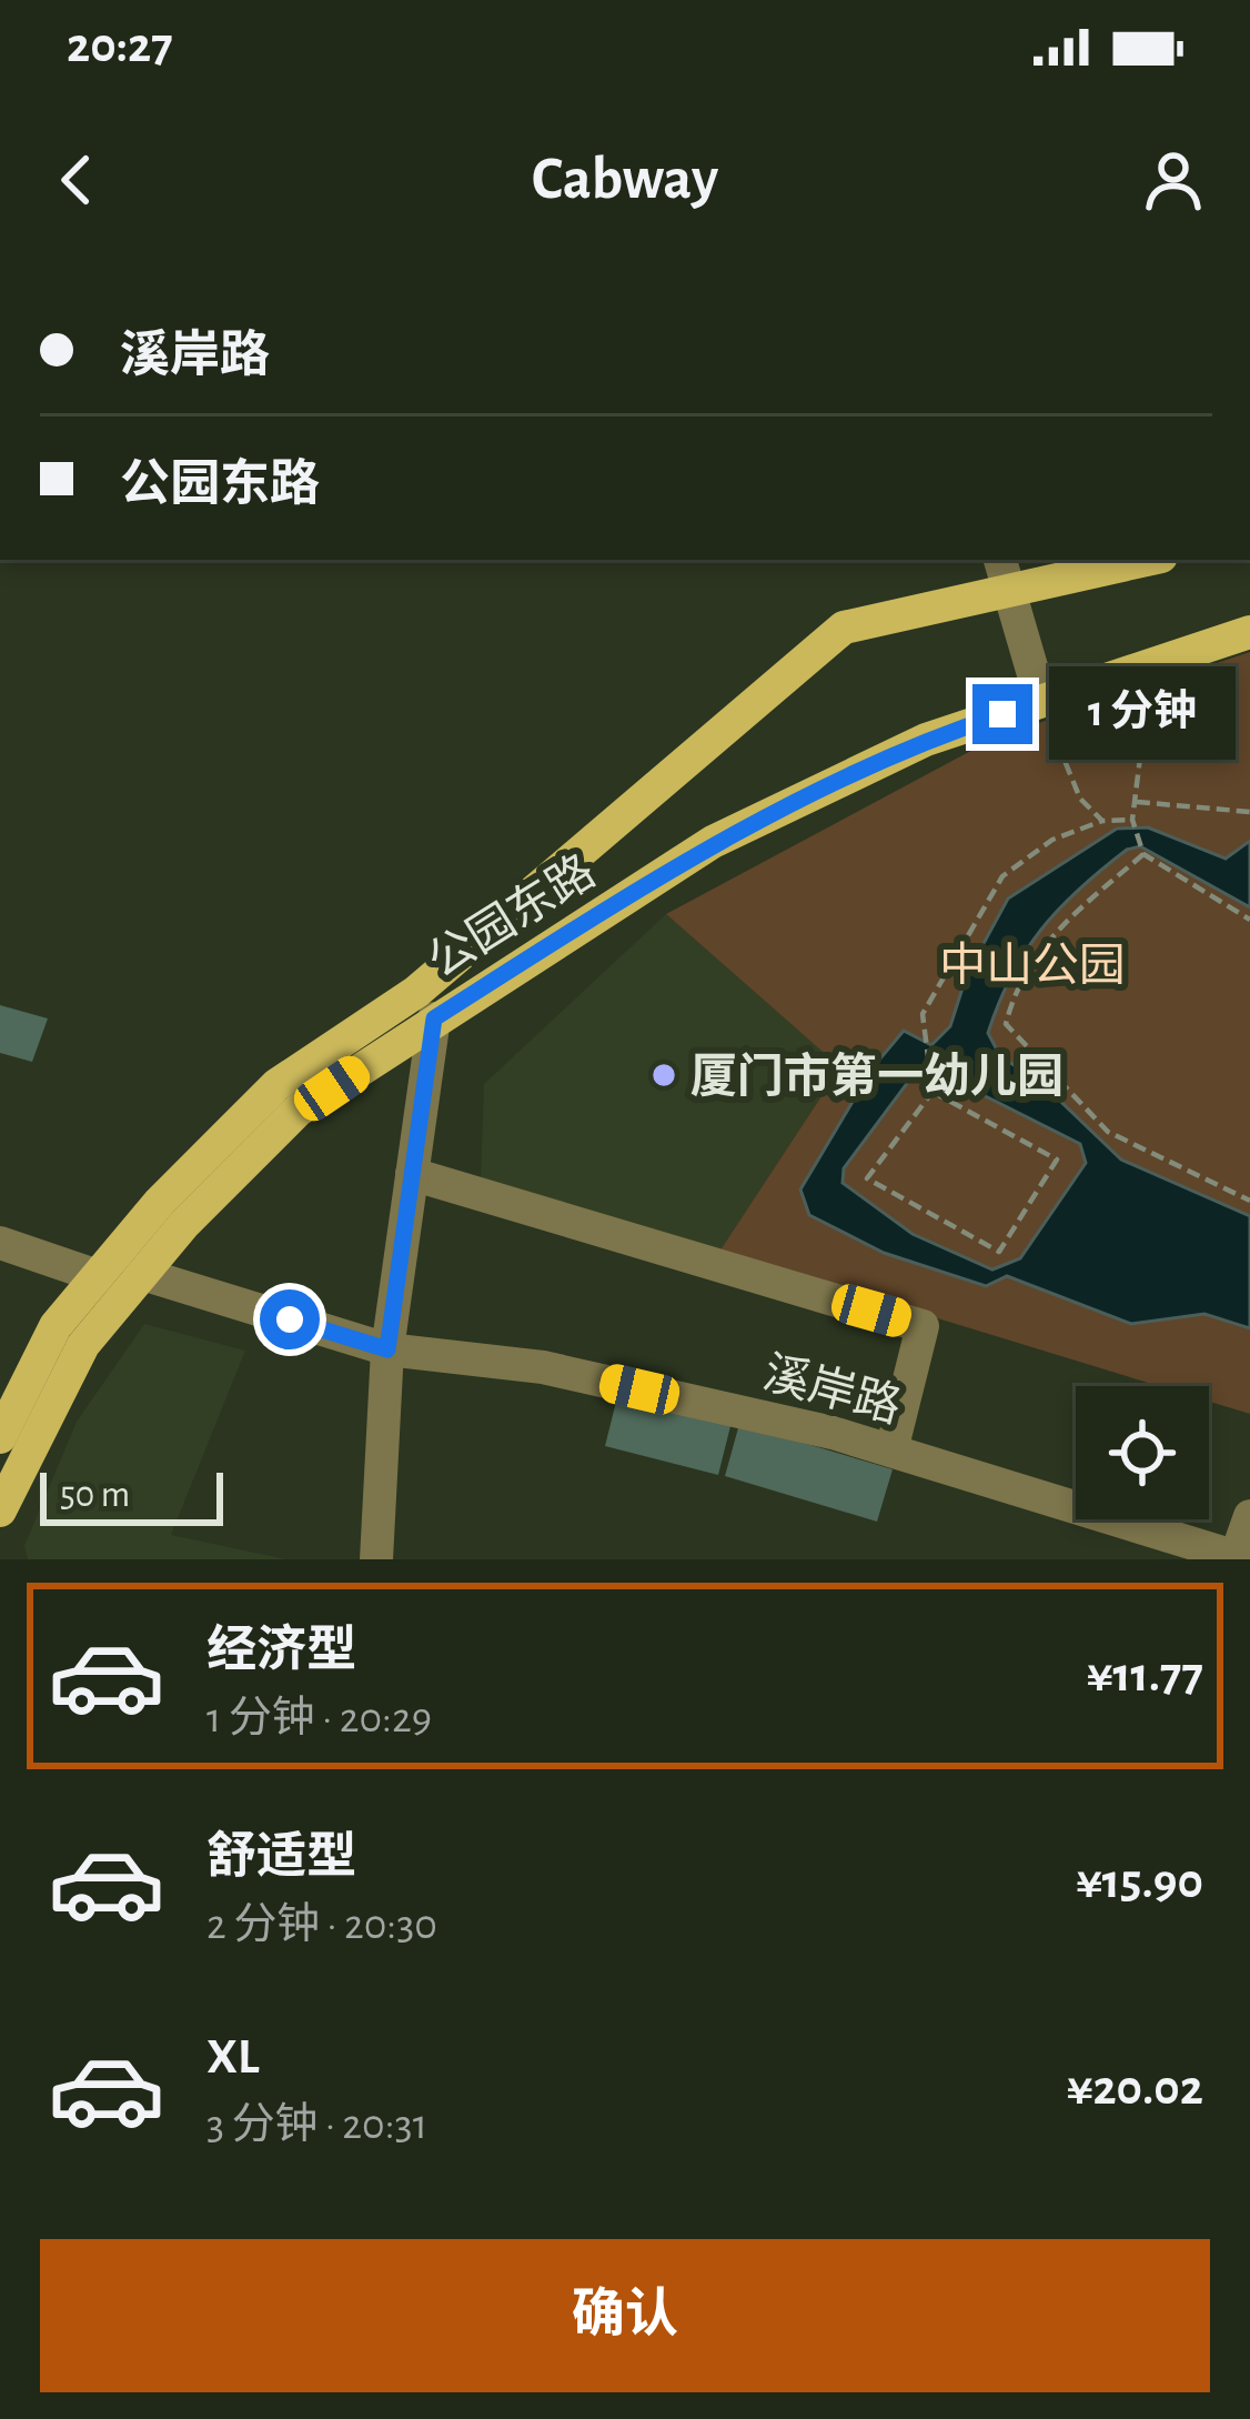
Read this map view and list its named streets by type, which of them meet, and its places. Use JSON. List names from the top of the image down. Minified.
{"streets":{"main road":["公园东路"],"street":["溪岸路"]},"crossings":[["公园东路","溪岸路"]],"parks":["中山公园"],"places":["厦门市第一幼儿园"],"scale_bar":"50 m","page":{"status":"20:27","header":"Cabway","banner":["溪岸路","公园东路"],"bubble":"1 分钟","scale":"50 m","list":[{"name":"经济型","note":"1 分钟 · 20:29","value":"¥11.77"},{"name":"舒适型","note":"2 分钟 · 20:30","value":"¥15.90"},{"name":"XL","note":"3 分钟 · 20:31","value":"¥20.02"}],"buttons":"确认"}}
